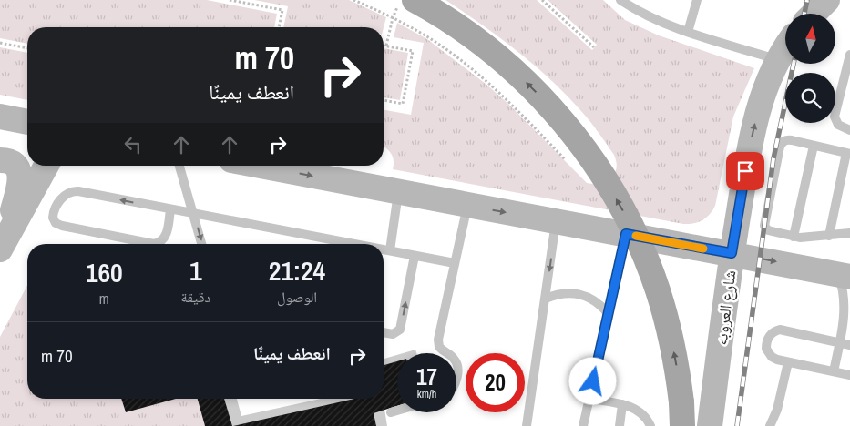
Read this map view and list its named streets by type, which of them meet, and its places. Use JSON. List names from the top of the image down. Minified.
{"streets":{"main road":["شارع العروبه"]},"one_way":["شارع العروبه"],"north":"top","page":{"turn":["70 m","انعطف يمينًا"],"eta":["21:24","الوصول","1","دقيقة","160","m"],"list":[{"name":"انعطف يمينًا","value":"70 m"}],"speed":"17 km/h","limit":"20"}}
